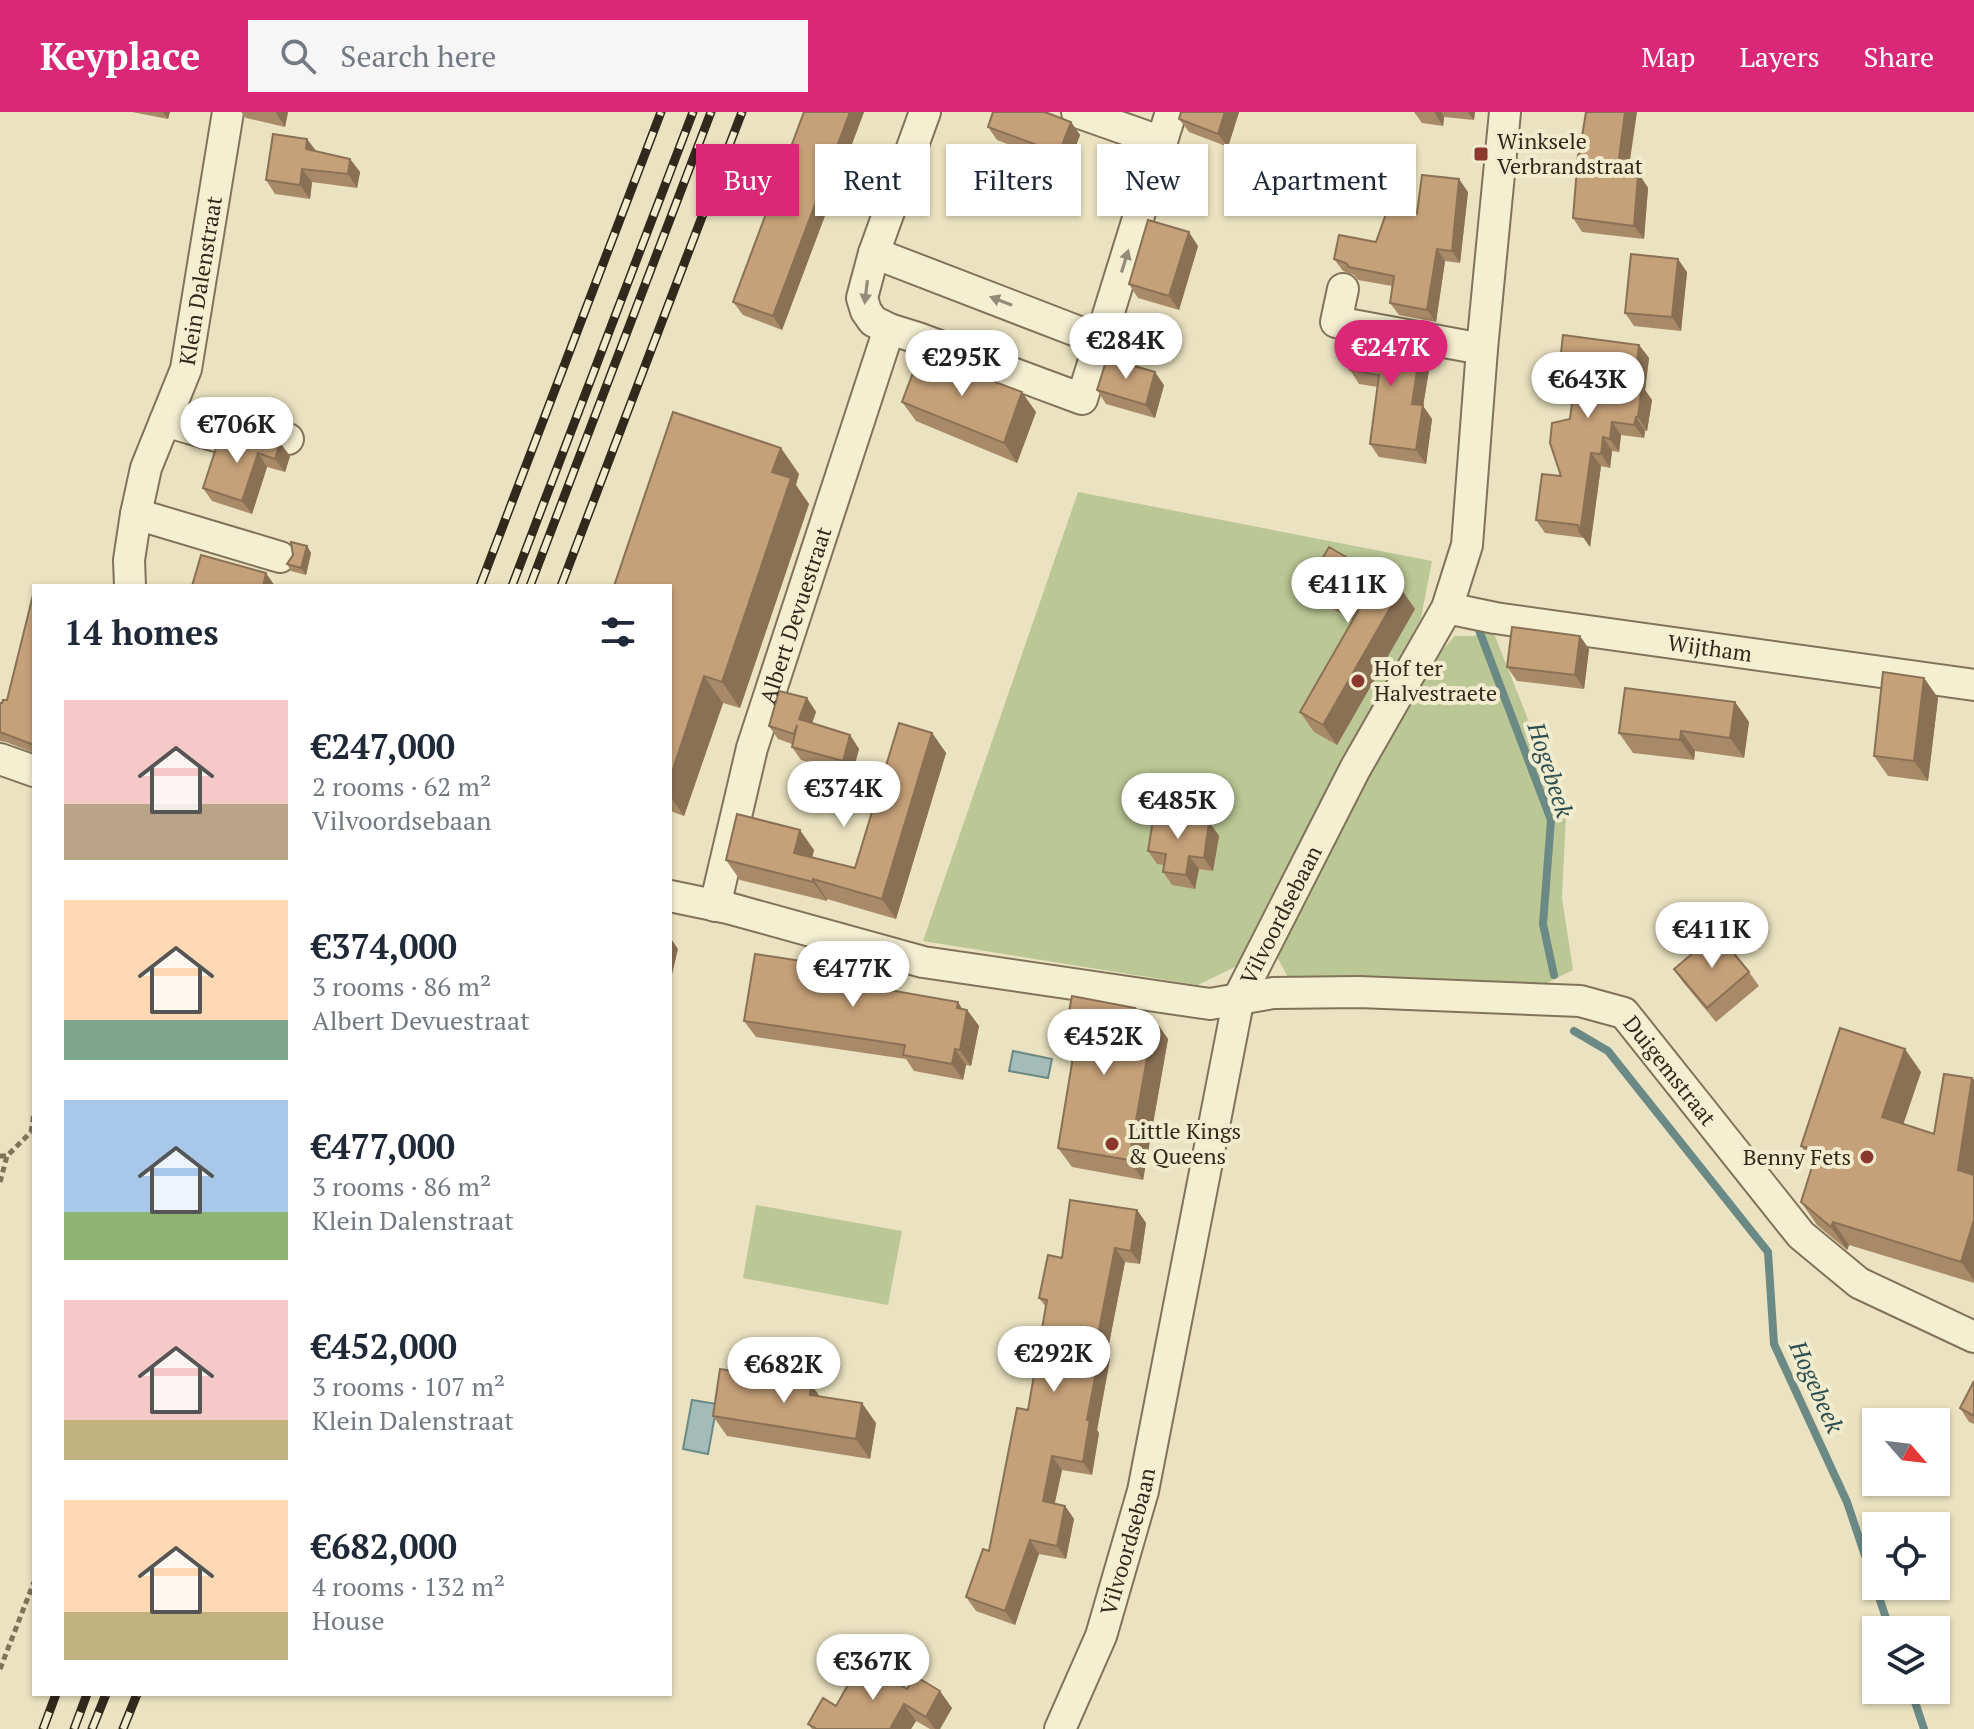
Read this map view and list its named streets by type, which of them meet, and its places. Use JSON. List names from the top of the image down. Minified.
{"streets":{"street":["Klein Dalenstraat","Albert Devuestraat","Wijtham","Vilvoordsebaan","Duigemstraat"]},"crossings":[["Wijtham","Vilvoordsebaan"],["Vilvoordsebaan","Duigemstraat"]],"water":["Hogebeek"],"places":{"transit":["Winksele Verbrandstraat"],"other":["Hof ter Halvestraete","Little Kings & Queens","Benny Fets"]},"north":"bottom right","page":{"header":"Keyplace","search":"Search here","nav":["Map","Layers","Share"],"chip":["Buy","Rent","Filters","New","Apartment"],"price":["€284K","€247K","€295K","€643K","€706K","€411K","€374K","€485K","€411K","€477K","€452K","€292K","€682K","€367K"],"heading":"14 homes","list":[{"name":"€247,000","note":"2 rooms · 62 m² · Vilvoordsebaan"},{"name":"€374,000","note":"3 rooms · 86 m² · Albert Devuestraat"},{"name":"€477,000","note":"3 rooms · 86 m² · Klein Dalenstraat"},{"name":"€452,000","note":"3 rooms · 107 m² · Klein Dalenstraat"},{"name":"€682,000","note":"4 rooms · 132 m² · House"}]}}
